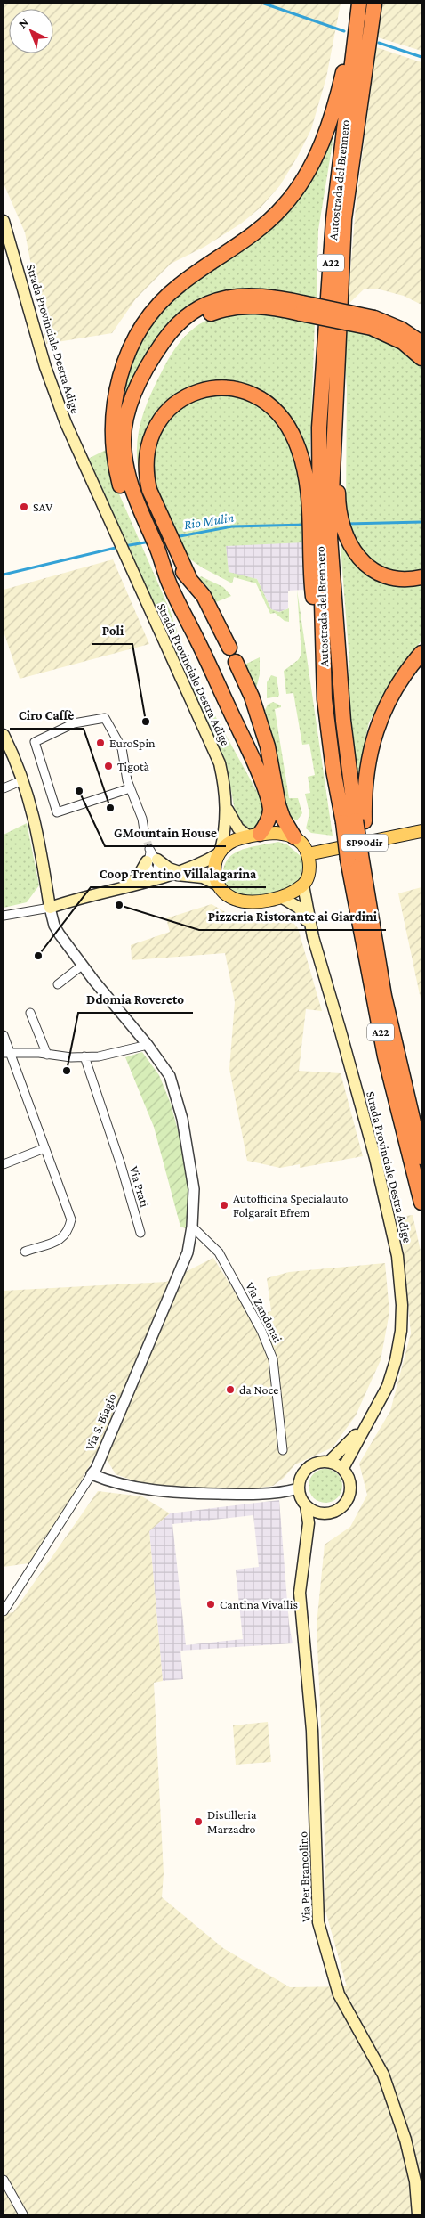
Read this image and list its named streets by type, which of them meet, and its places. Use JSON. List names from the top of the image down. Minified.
{"streets":{"highway":["Autostrada del Brennero","A22"],"main road":["Strada Provinciale Destra Adige","SP90dir","Via Per Brancolino"],"street":["Via Prati","Via Zandonai","Via S. Biagio"]},"crossings":[["Strada Provinciale Destra Adige","SP90dir"],["Via Zandonai","Via S. Biagio"]],"water":["Rio Mulin"],"places":["SAV","Poli","EuroSpin","Tigotà","GMountain House","Ciro Caffè","Pizzeria Ristorante ai Giardini","Coop Trentino Villalagarina","Ddomia Rovereto","Autofficina Specialauto Folgarait Efrem","da Noce","Cantina Vivallis","Distilleria Marzadro"],"north":"top left"}
